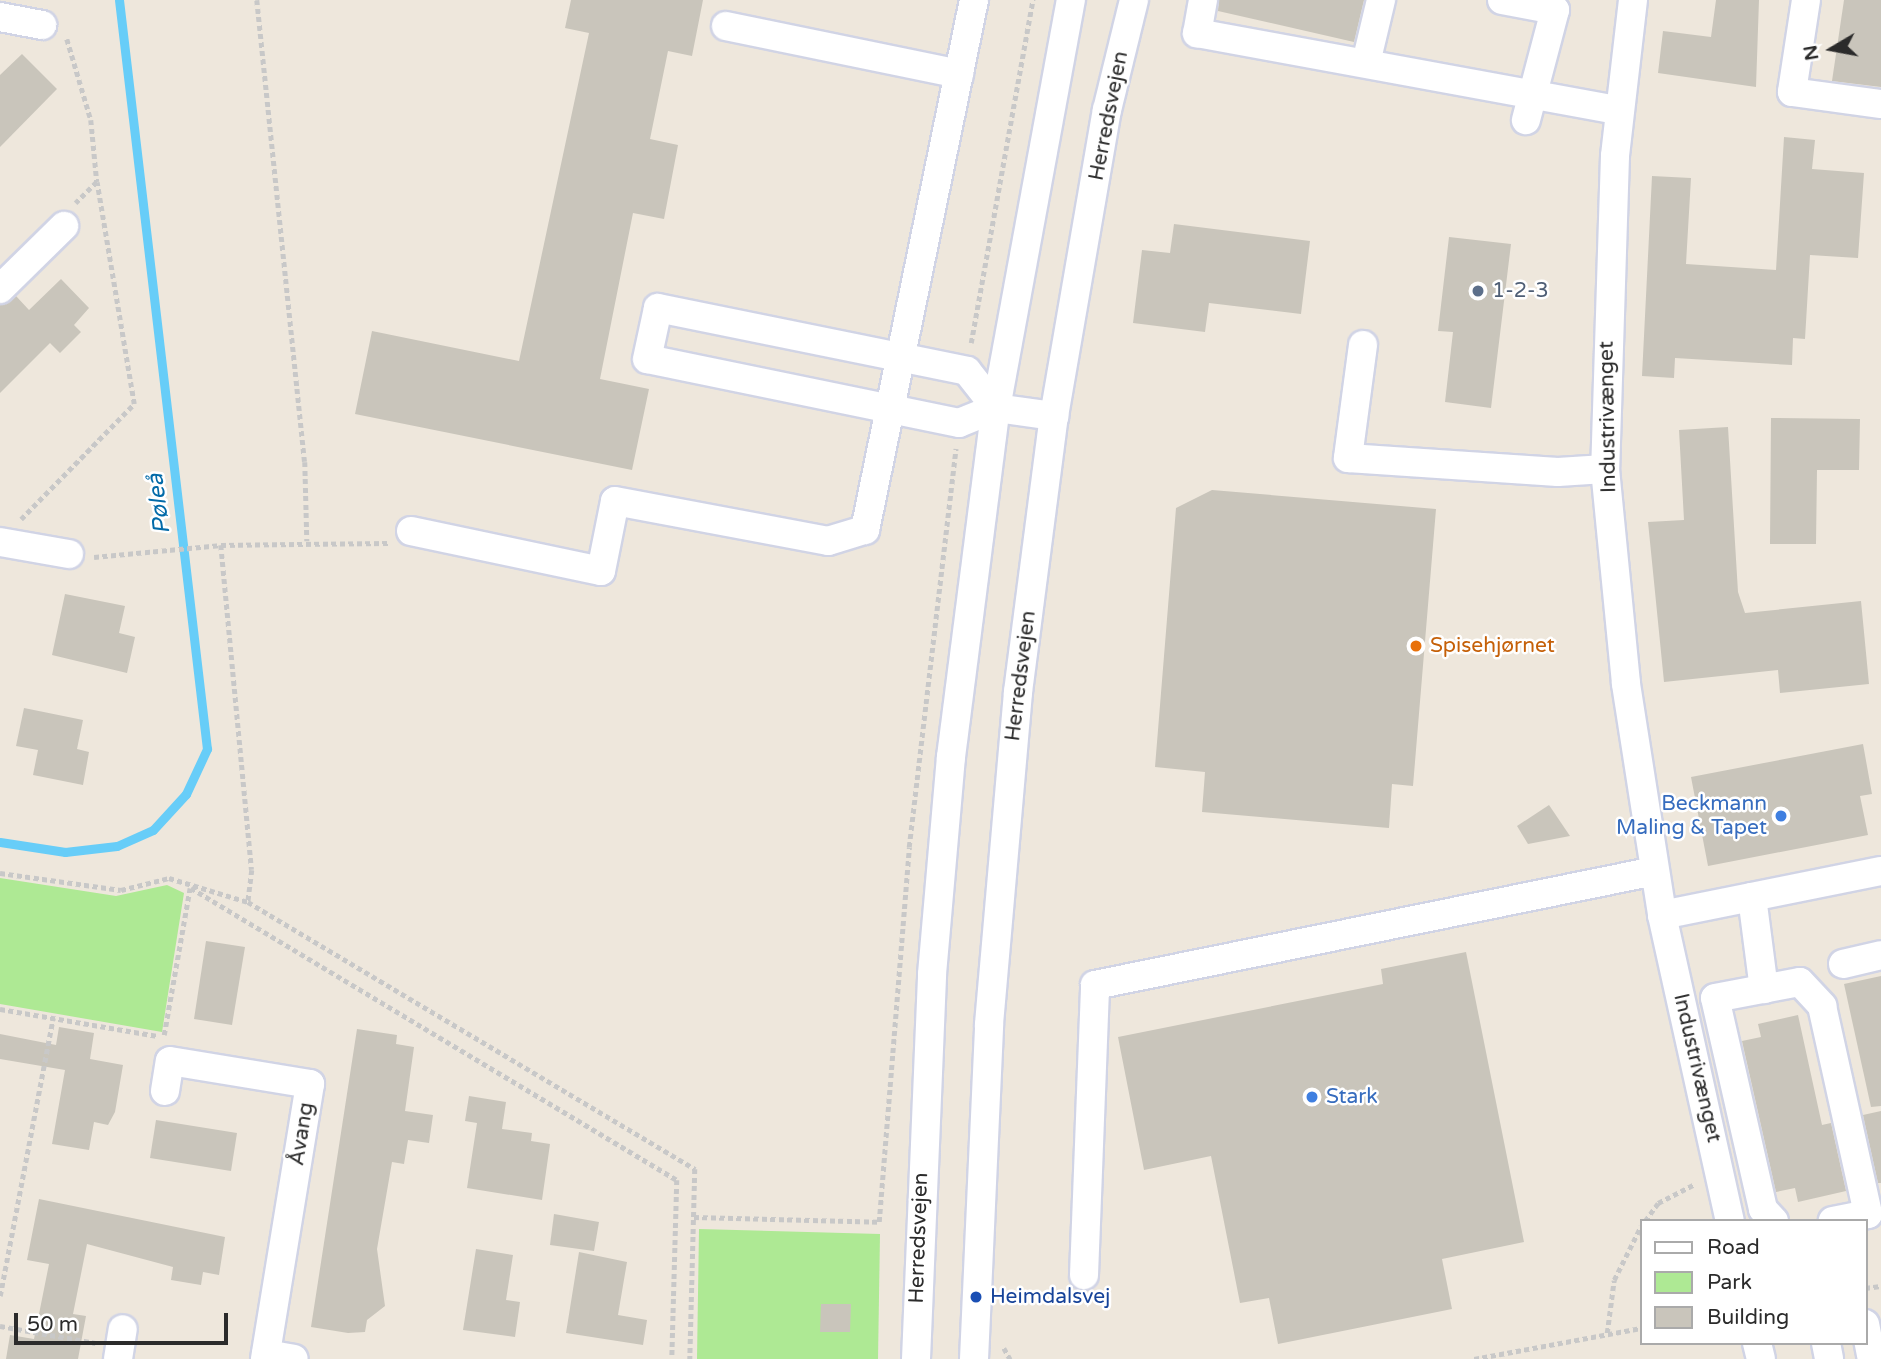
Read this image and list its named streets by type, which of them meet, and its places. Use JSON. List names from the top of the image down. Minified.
{"streets":{"street":["Herredsvejen","Industrivænget","Åvang"]},"water":["Pøleå"],"places":["1-2-3","Spisehjørnet","Beckmann Maling & Tapet","Stark","Heimdalsvej"],"legend":["Road","Park","Building"],"scale_bar":"50 m","north":"left"}
